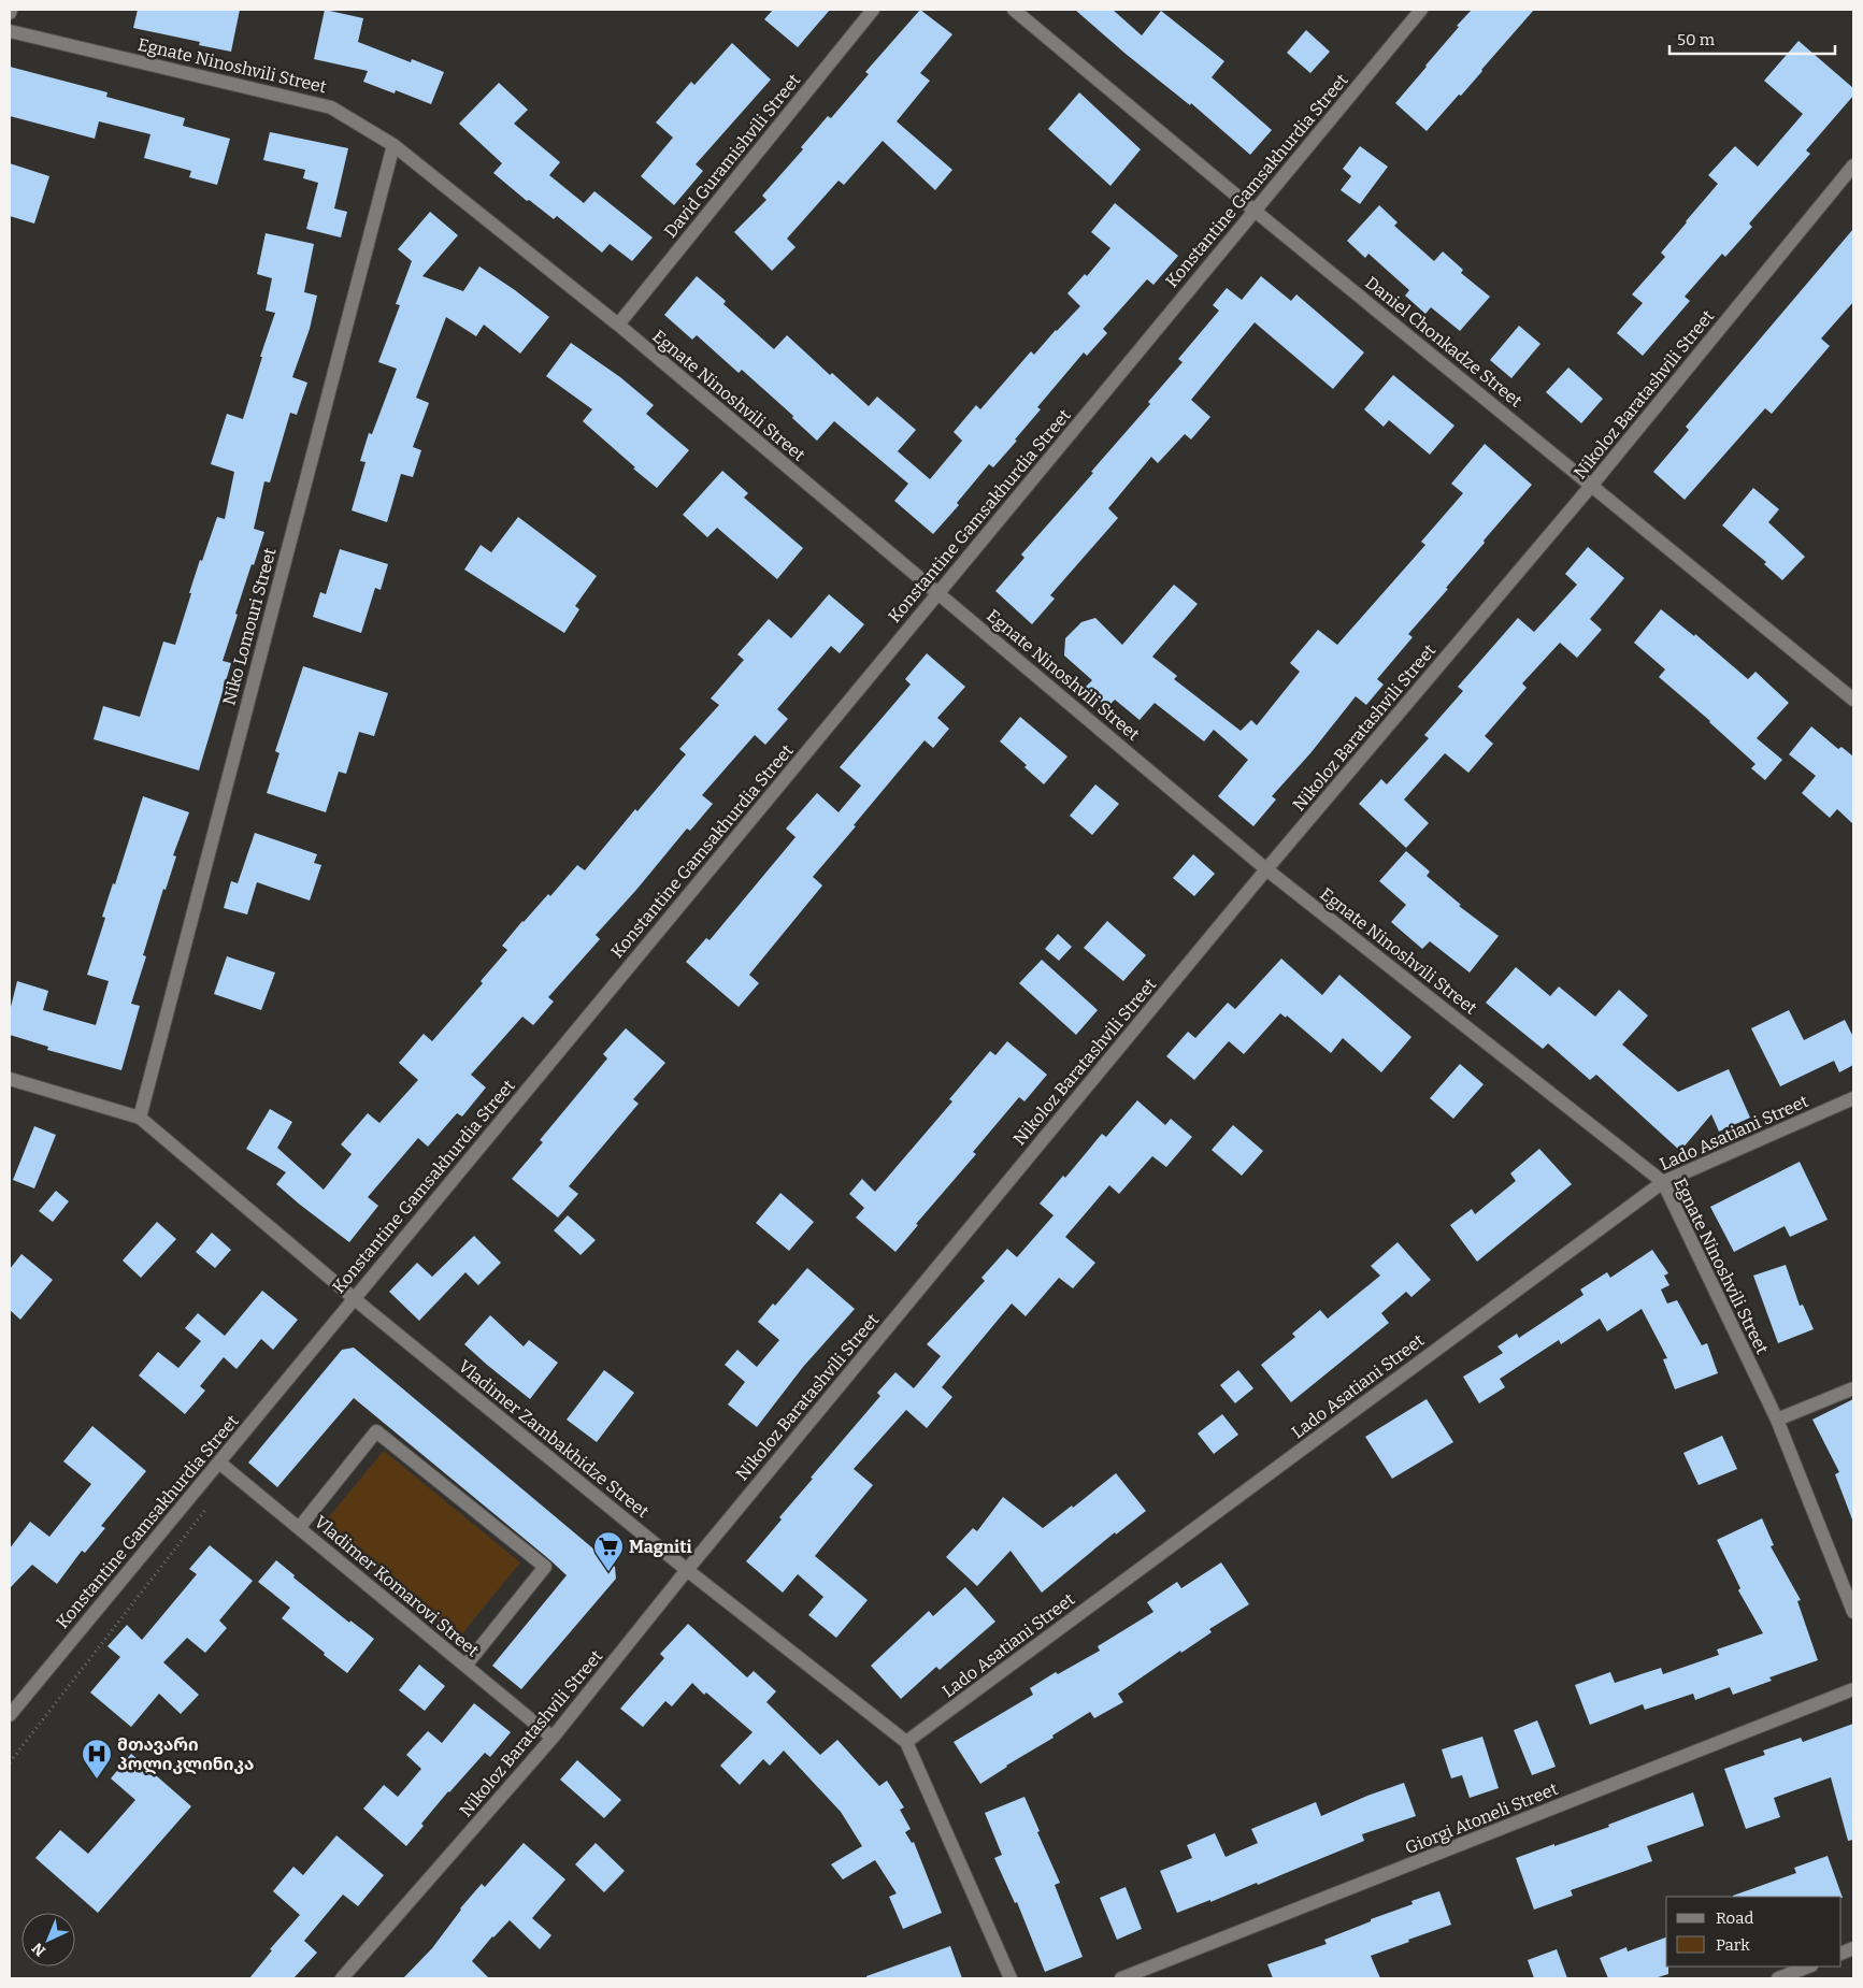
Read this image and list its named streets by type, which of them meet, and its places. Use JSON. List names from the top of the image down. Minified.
{"streets":{"street":["Egnate Ninoshvili Street","David Guramishvili Street","Konstantine Gamsakhurdia Street","Daniel Chonkadze Street","Nikoloz Baratashvili Street","Niko Lomouri Street","Lado Asatiani Street","Vladimer Zambakhidze Street","Vladimer Komarovi Street","Giorgi Atoneli Street"]},"crossings":[["Egnate Ninoshvili Street","David Guramishvili Street"],["Egnate Ninoshvili Street","Konstantine Gamsakhurdia Street"],["Egnate Ninoshvili Street","Nikoloz Baratashvili Street"],["Egnate Ninoshvili Street","Niko Lomouri Street"],["Egnate Ninoshvili Street","Lado Asatiani Street"],["Konstantine Gamsakhurdia Street","Daniel Chonkadze Street"],["Konstantine Gamsakhurdia Street","Vladimer Zambakhidze Street"],["Konstantine Gamsakhurdia Street","Vladimer Komarovi Street"],["Daniel Chonkadze Street","Nikoloz Baratashvili Street"],["Nikoloz Baratashvili Street","Vladimer Zambakhidze Street"],["Nikoloz Baratashvili Street","Vladimer Komarovi Street"],["Niko Lomouri Street","Vladimer Zambakhidze Street"],["Lado Asatiani Street","Vladimer Zambakhidze Street"]],"places":{"supermarket":["Magniti"],"hospital":["მთავარი პოლიკლინიკა"]},"legend":["Road","Park"],"scale_bar":"50 m","north":"bottom left"}
